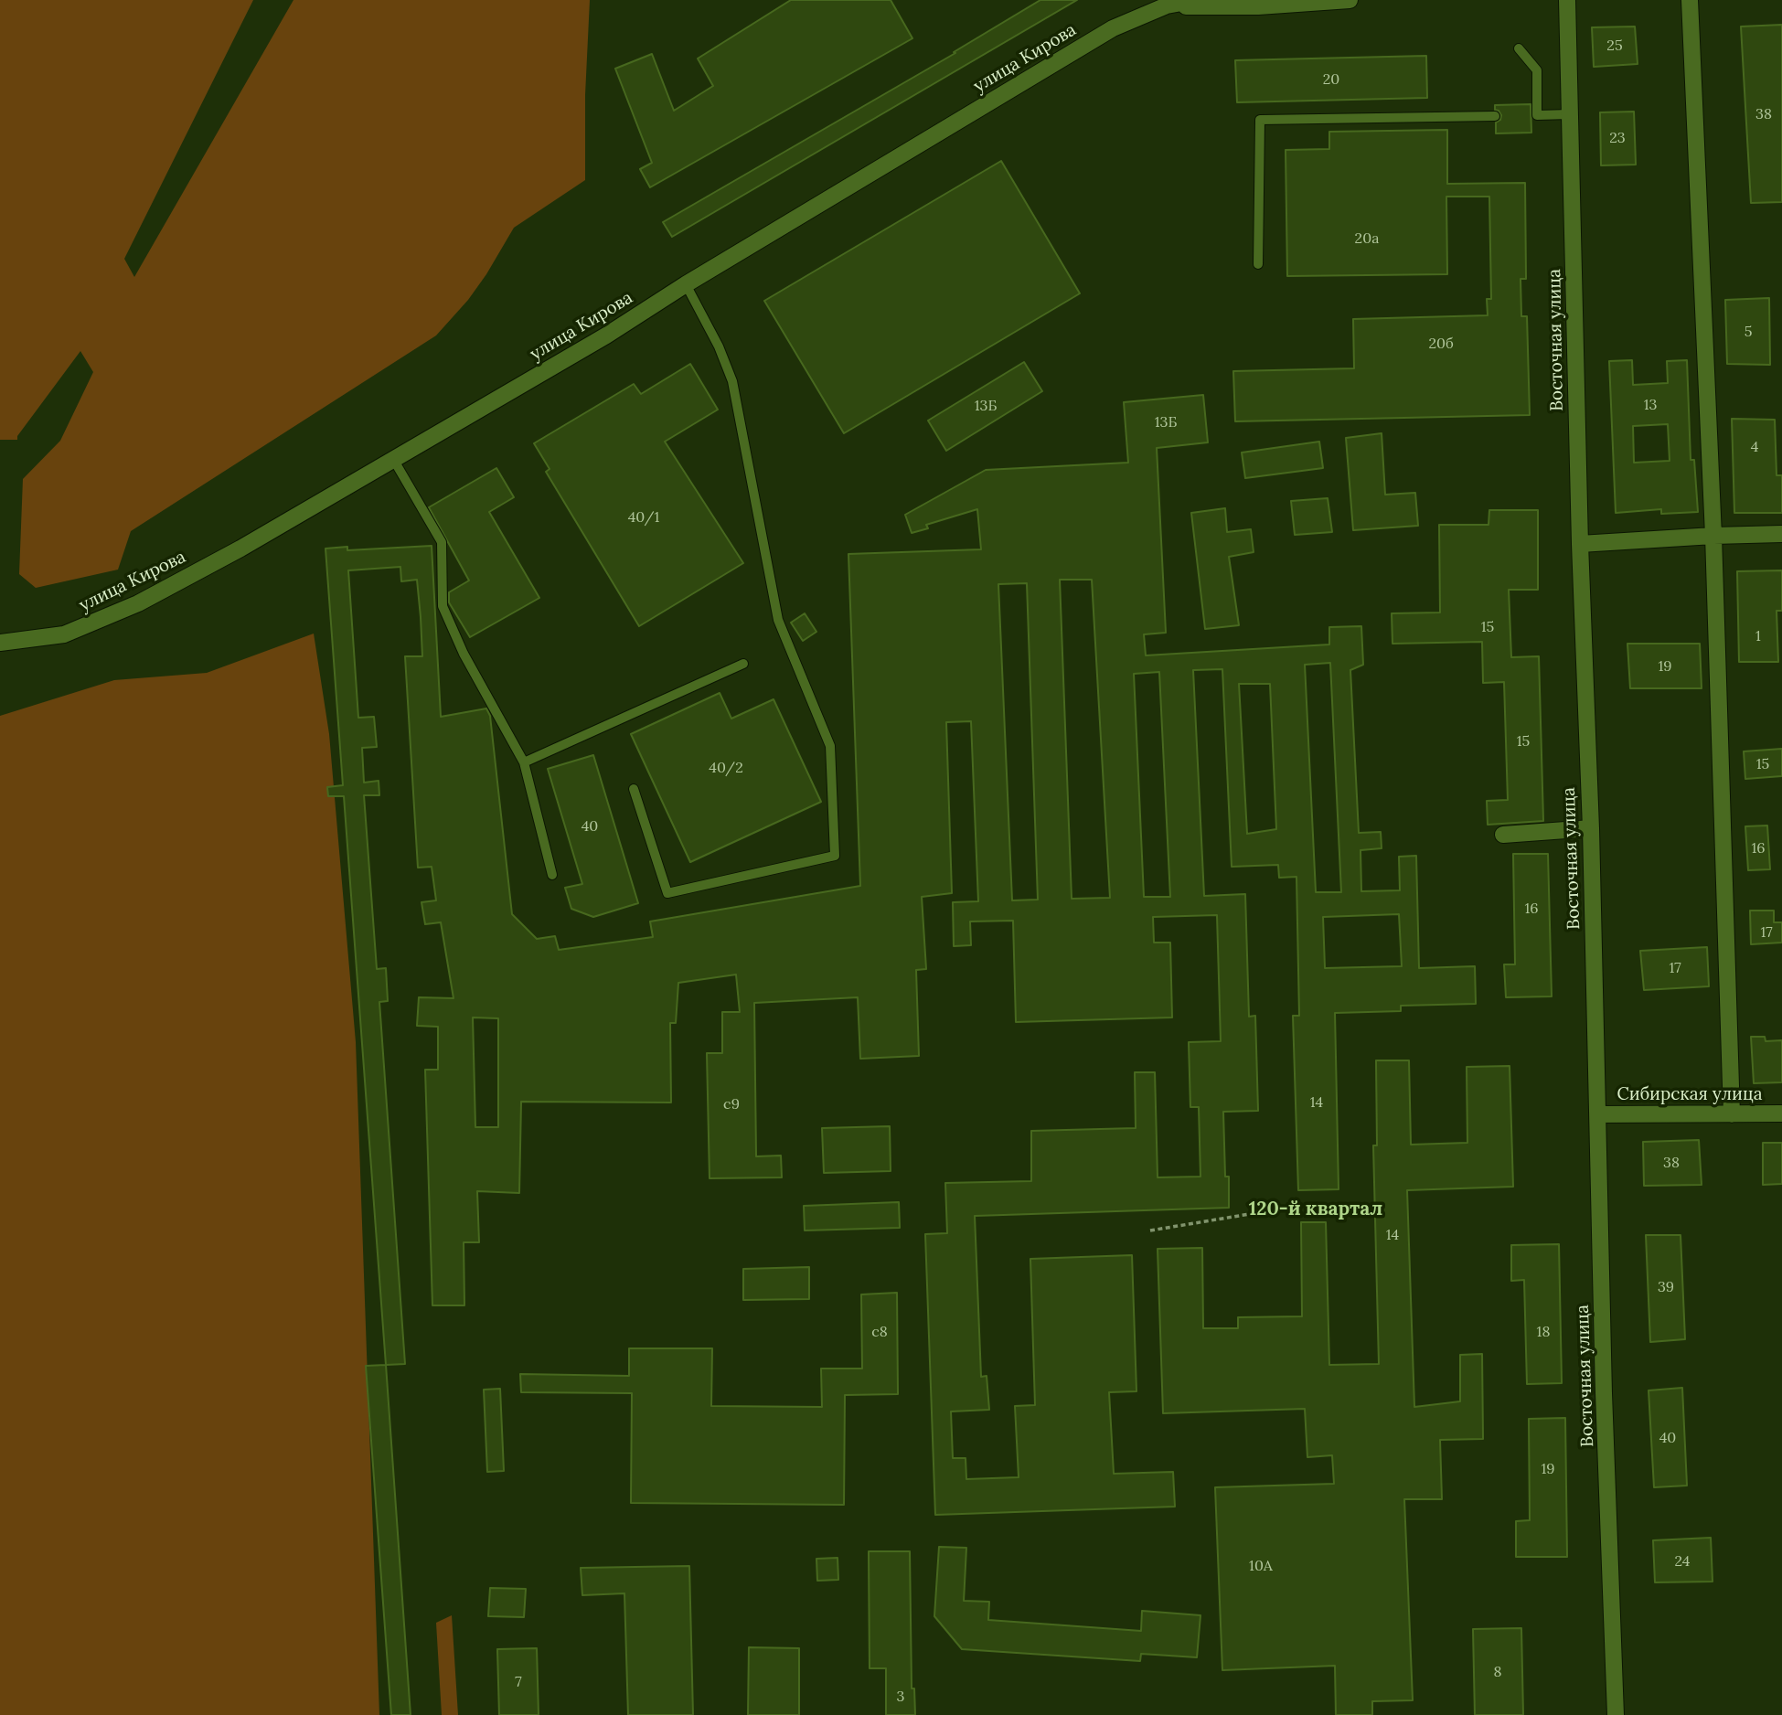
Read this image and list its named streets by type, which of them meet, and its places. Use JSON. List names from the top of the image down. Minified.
{"streets":{"street":["улица Кирова","Восточная улица","Сибирская улица"]},"crossings":[["Восточная улица","Сибирская улица"]],"districts":["120-й квартал"],"house_numbers":["25","20","38","23","20а","5","20б","13","13Б","13Б","4","40/1","15","1","19","15","15","40/2","40","16","16","17","17","14","с9","38","14","39","с8","18","40","19","24","10А","8","7","3"]}
